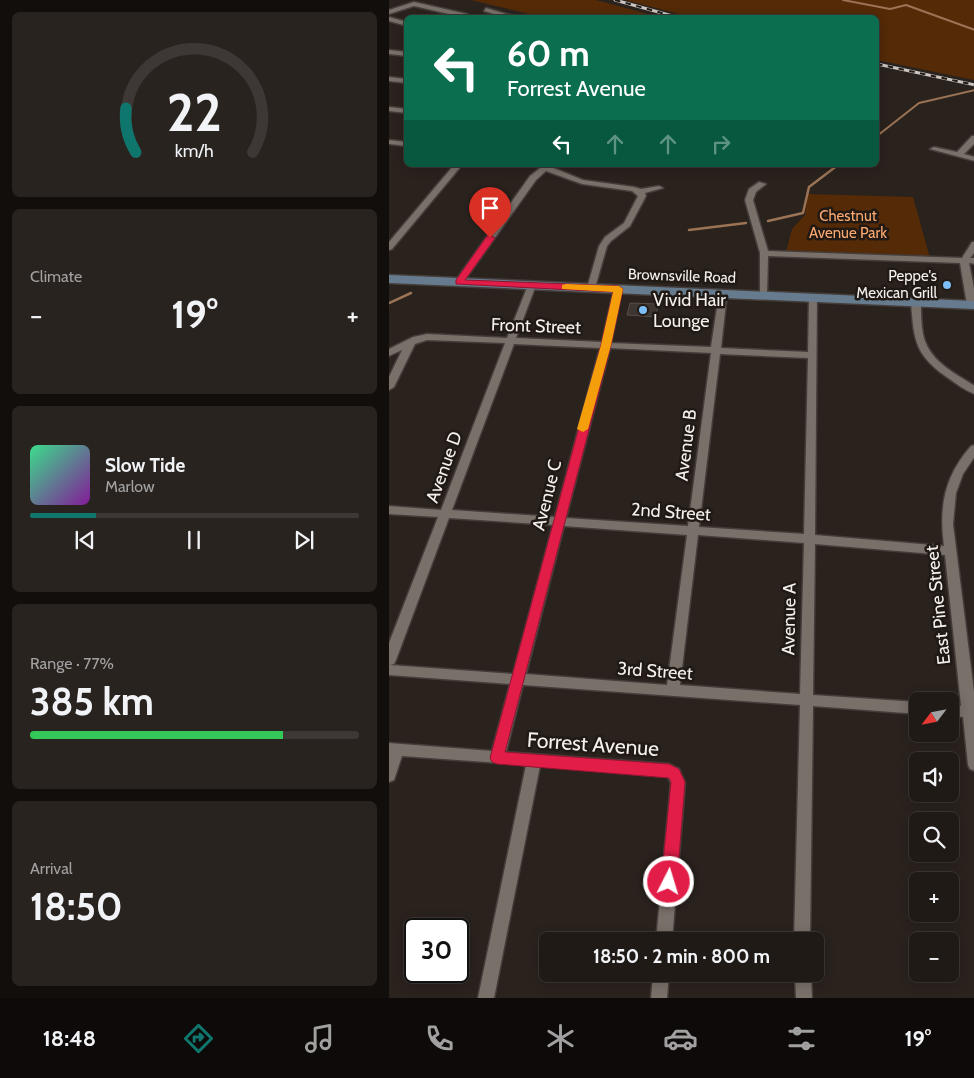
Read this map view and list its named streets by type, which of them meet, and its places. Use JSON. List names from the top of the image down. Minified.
{"streets":{"street":["Brownsville Road","Front Street","Avenue B","Avenue D","Avenue C","2nd Street","East Pine Street","Avenue A","3rd Street","Forrest Avenue"]},"crossings":[["Brownsville Road","Avenue B"],["Brownsville Road","Avenue D"],["Brownsville Road","Avenue C"],["Brownsville Road","Avenue A"],["Front Street","Avenue B"],["Front Street","Avenue D"],["Front Street","Avenue C"],["Front Street","Avenue A"],["Avenue B","2nd Street"],["Avenue B","3rd Street"],["Avenue D","2nd Street"],["Avenue C","2nd Street"],["Avenue C","3rd Street"],["Avenue C","Forrest Avenue"],["2nd Street","East Pine Street"],["2nd Street","Avenue A"],["Avenue A","3rd Street"]],"parks":["Chestnut Avenue Park"],"places":["Peppe's Mexican Grill","Vivid Hair Lounge"],"north":"bottom left","page":{"turn":["60 m","Forrest Avenue"],"tile":["Climate",["Range · 77%","385 km"],["Arrival","18:50"]],"heat":["−","19°","+"],"song":["Slow Tide","Marlow"],"map_buttons":["+","−"],"limit":"30","trip":"18:50 · 2 min · 800 m","tabs":["18:48","19°"],"gauge":["22","km/h"]}}
